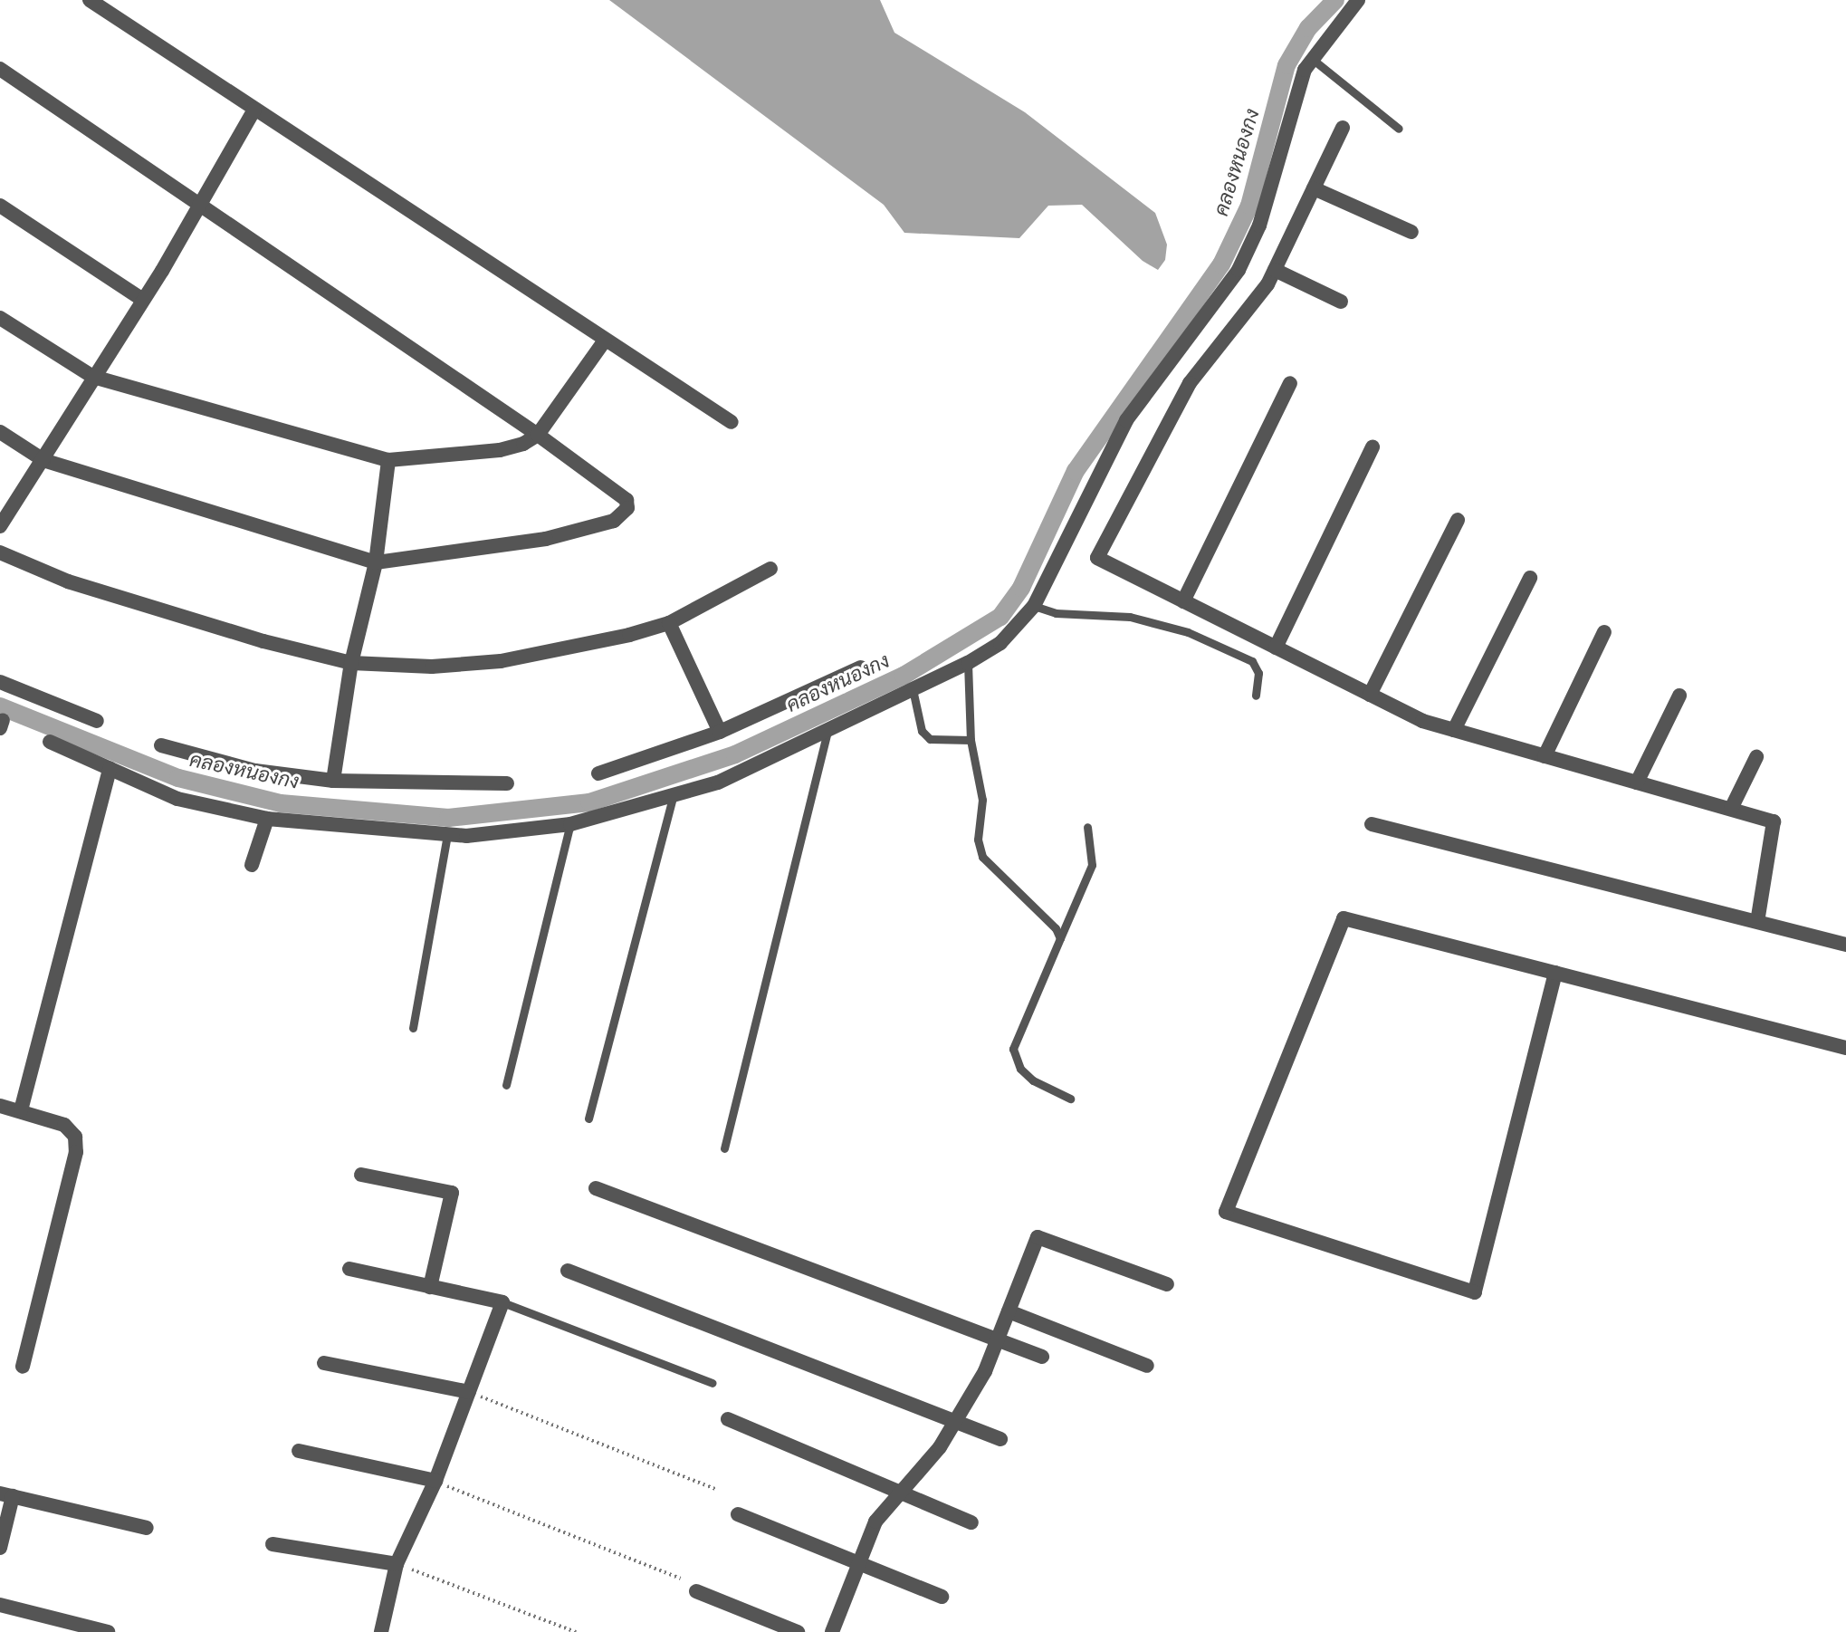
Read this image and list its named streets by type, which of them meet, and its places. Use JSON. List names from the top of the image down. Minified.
{"water":["คลองหนองกง"]}
